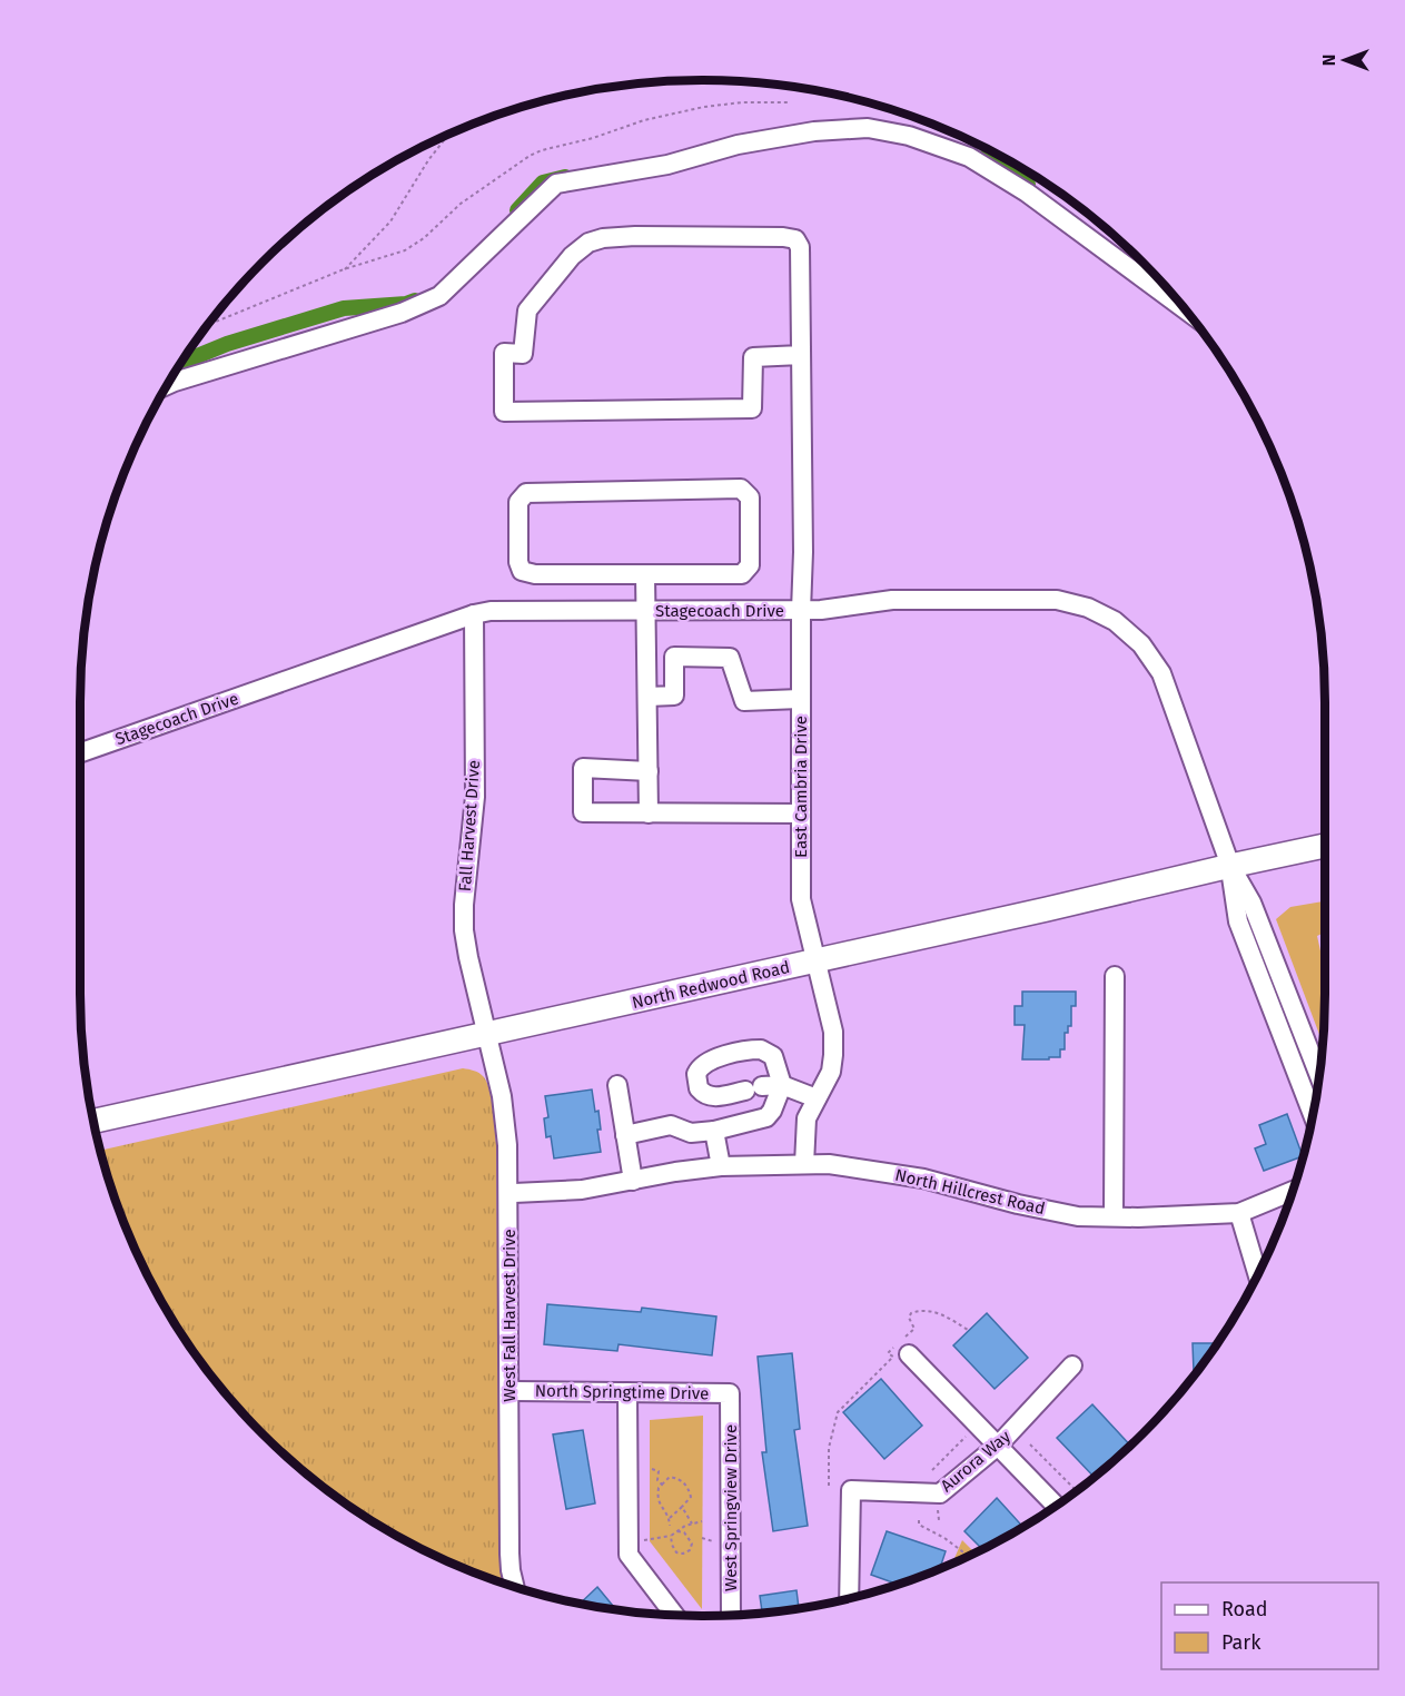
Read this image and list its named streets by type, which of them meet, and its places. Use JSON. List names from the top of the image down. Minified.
{"streets":{"main road":["North Redwood Road"],"street":["Stagecoach Drive","East Cambria Drive","Fall Harvest Drive","North Hillcrest Road","West Fall Harvest Drive","North Springtime Drive","Aurora Way","West Springview Drive"]},"crossings":[["Stagecoach Drive","East Cambria Drive"],["Stagecoach Drive","Fall Harvest Drive"],["Stagecoach Drive","North Redwood Road"],["East Cambria Drive","North Redwood Road"],["East Cambria Drive","North Hillcrest Road"],["Fall Harvest Drive","North Redwood Road"],["Fall Harvest Drive","West Fall Harvest Drive"],["North Redwood Road","West Fall Harvest Drive"],["North Springtime Drive","West Springview Drive"]],"legend":["Road","Park"],"north":"left"}
